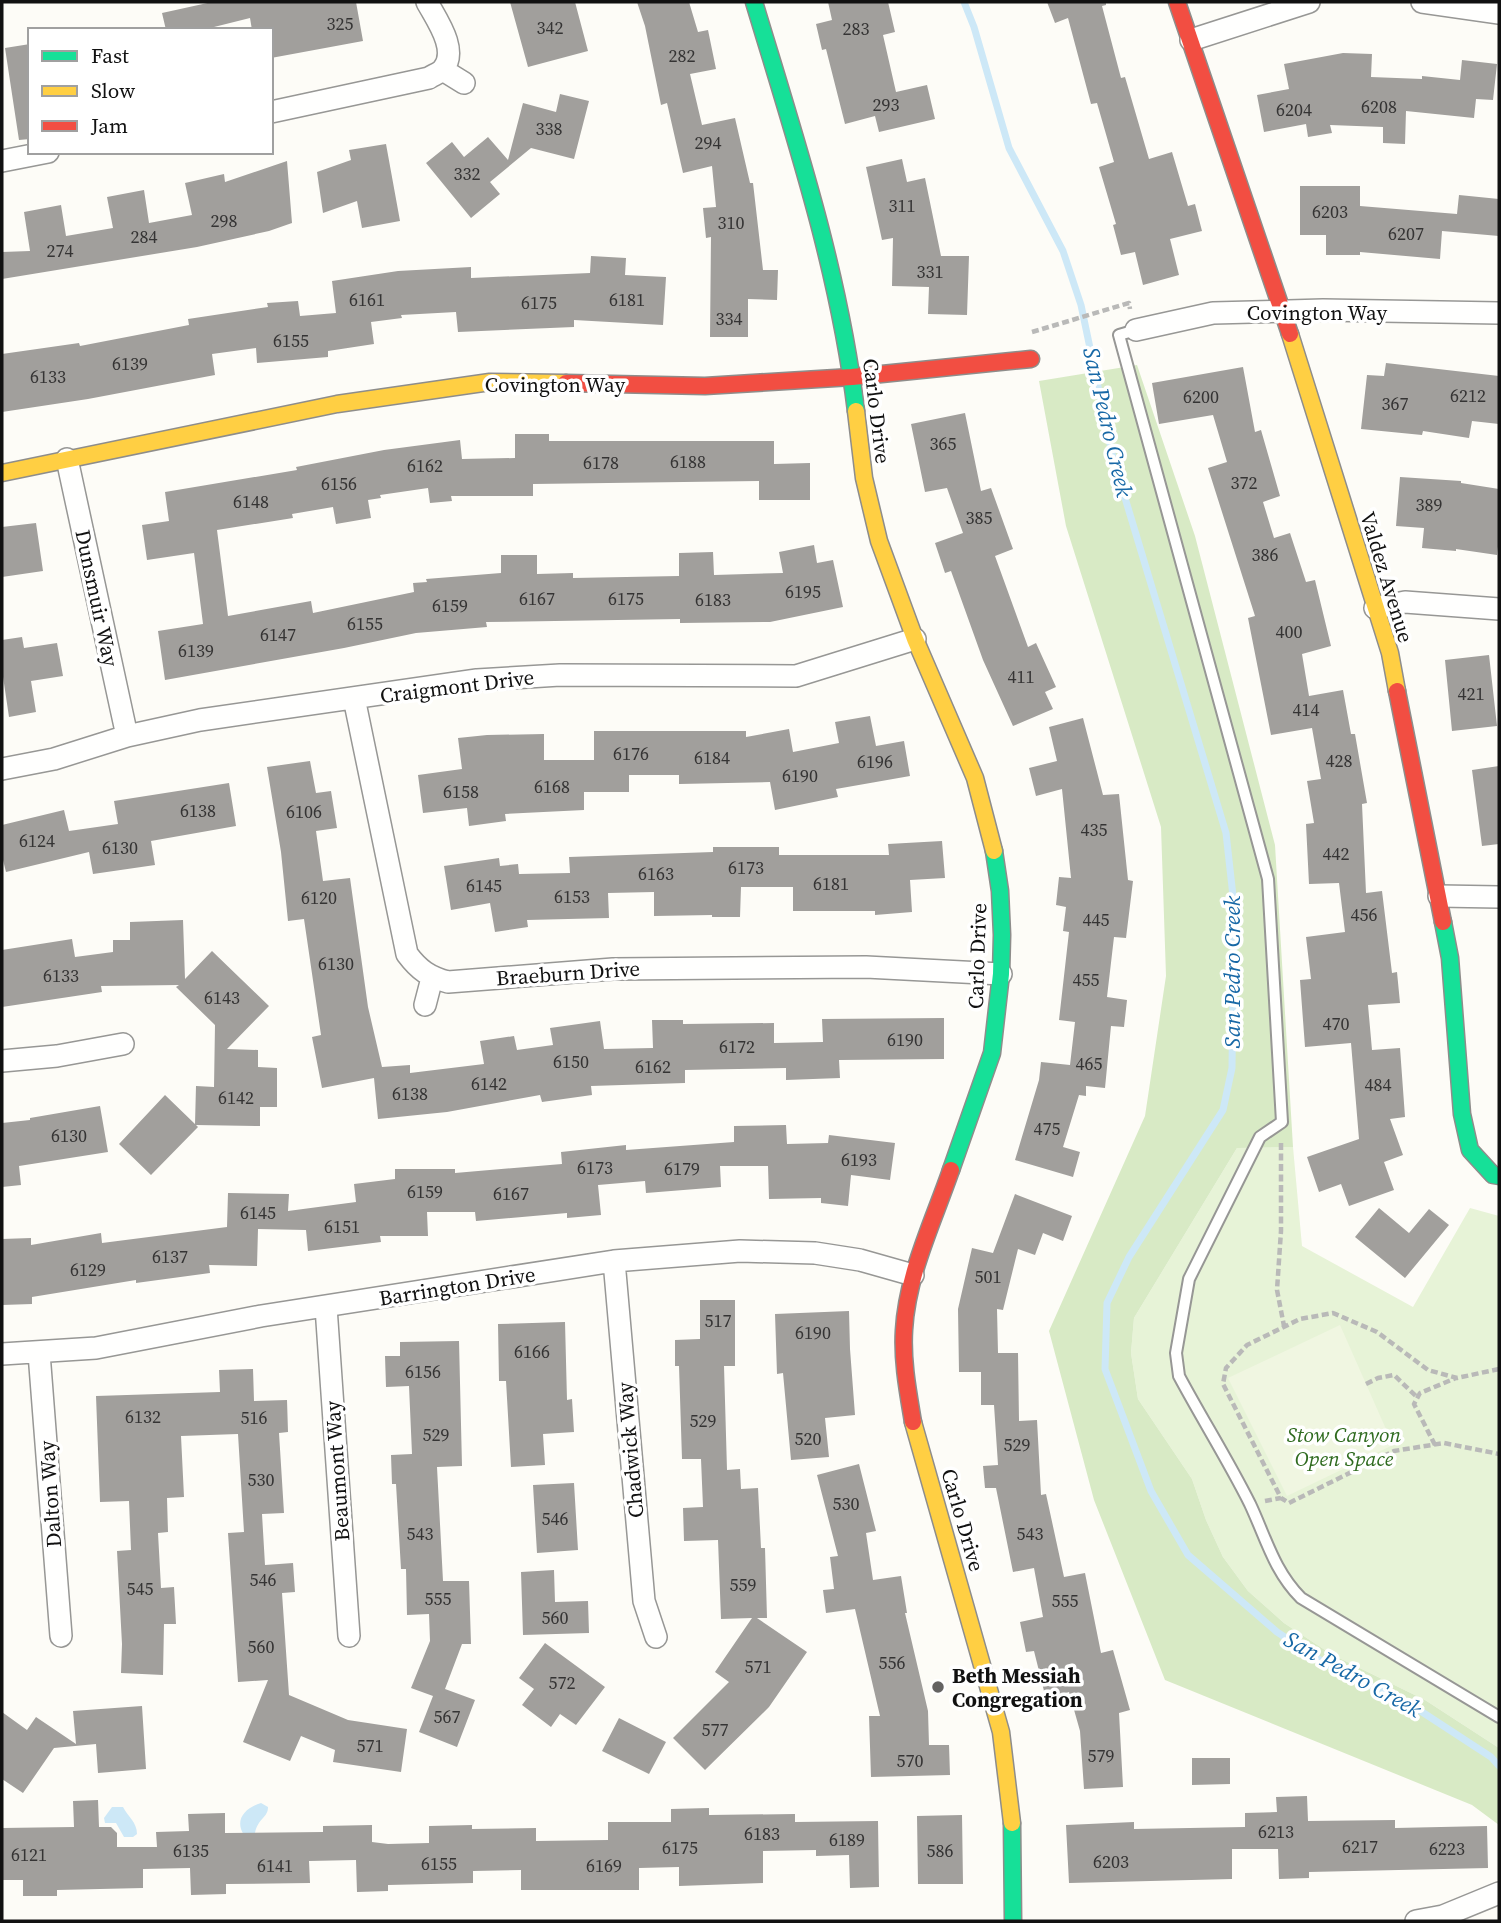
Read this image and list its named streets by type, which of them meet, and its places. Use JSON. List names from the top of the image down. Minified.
{"streets":{"street":["Covington Way","Carlo Drive","Valdez Avenue","Dunsmuir Way","Craigmont Drive","Braeburn Drive","Barrington Drive","Chadwick Way","Beaumont Way","Dalton Way"]},"crossings":[["Covington Way","Carlo Drive"],["Covington Way","Valdez Avenue"],["Covington Way","Dunsmuir Way"],["Carlo Drive","Craigmont Drive"],["Carlo Drive","Braeburn Drive"],["Carlo Drive","Barrington Drive"],["Dunsmuir Way","Craigmont Drive"],["Barrington Drive","Chadwick Way"],["Barrington Drive","Beaumont Way"],["Barrington Drive","Dalton Way"]],"water":["San Pedro Creek"],"parks":["Stow Canyon Open Space"],"places":["Beth Messiah Congregation"],"house_numbers":["325","342","283","282","293","6208","6204","338","294","332","311","6203","298","310","6207","284","274","331","6161","6181","6175","334","6155","6139","6133","6212","6200","367","365","6188","6178","6162","372","6156","6148","389","385","386","6195","6167","6175","6183","6159","6155","400","6147","6139","411","421","414","6176","6184","428","6196","6190","6168","6158","6138","6106","435","6124","6130","442","6173","6163","6181","6145","6153","6120","456","445","6130","6133","455","6143","470","6190","6172","6150","465","6162","6142","484","6138","6142","475","6130","6193","6173","6179","6159","6167","6145","6151","6137","6129","501","517","6190","6166","6156","6132","516","529","529","520","529","530","530","546","543","543","546","559","545","555","555","560","560","556","571","572","567","577","571","579","570","6213","6183","6189","6217","6175","6223","6135","586","6121","6203","6155","6141","6169"],"legend":["Fast","Slow","Jam"]}
